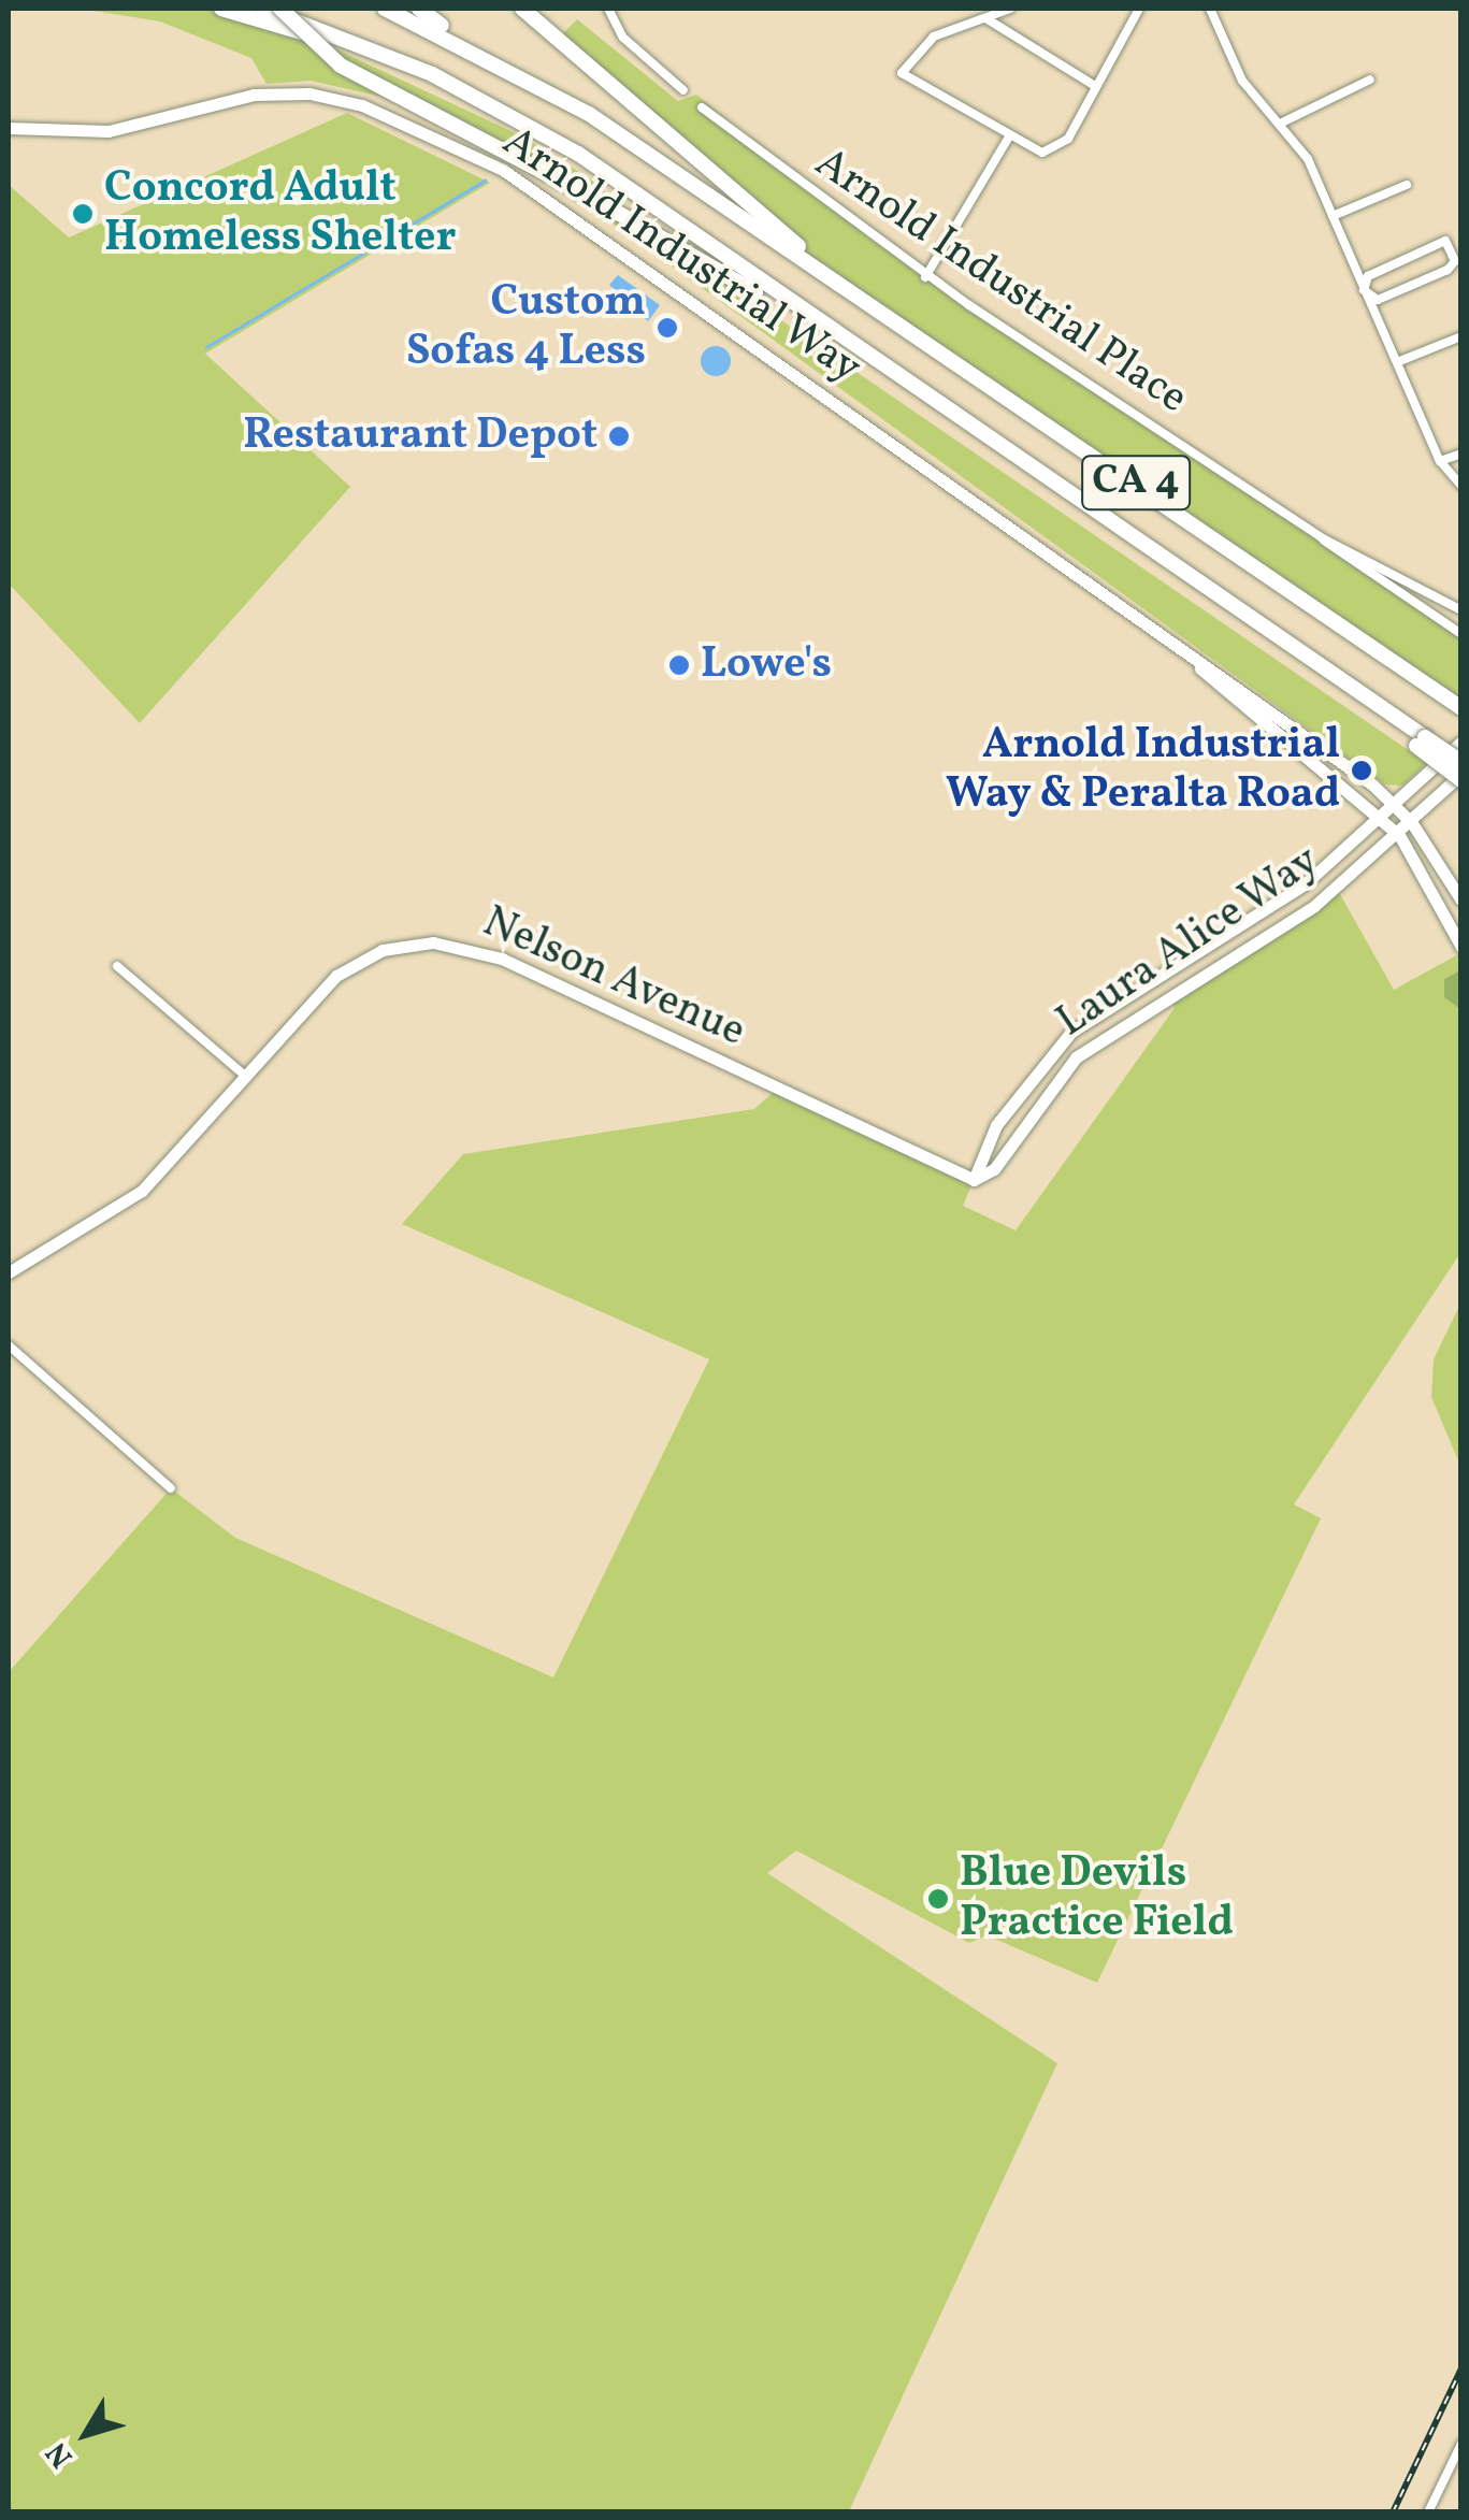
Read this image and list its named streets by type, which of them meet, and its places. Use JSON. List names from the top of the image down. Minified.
{"streets":{"highway":["CA 4"],"street":["Arnold Industrial Way","Arnold Industrial Place","Laura Alice Way","Nelson Avenue"]},"crossings":[["Arnold Industrial Way","Laura Alice Way"],["Laura Alice Way","Nelson Avenue"]],"places":["Concord Adult Homeless Shelter","Custom Sofas 4 Less","Restaurant Depot","Lowe's","Arnold Industrial Way & Peralta Road","Blue Devils Practice Field"],"north":"bottom left"}
